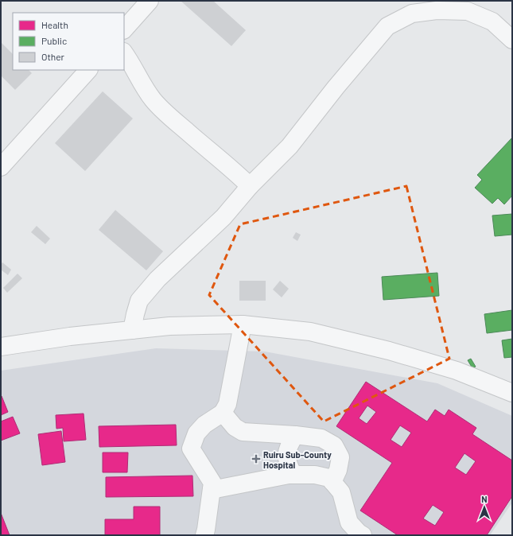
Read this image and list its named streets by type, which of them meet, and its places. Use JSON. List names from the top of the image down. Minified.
{"places":{"health":["Ruiru Sub-County Hospital"]},"legend":["Health","Public","Other"],"north":"top"}
